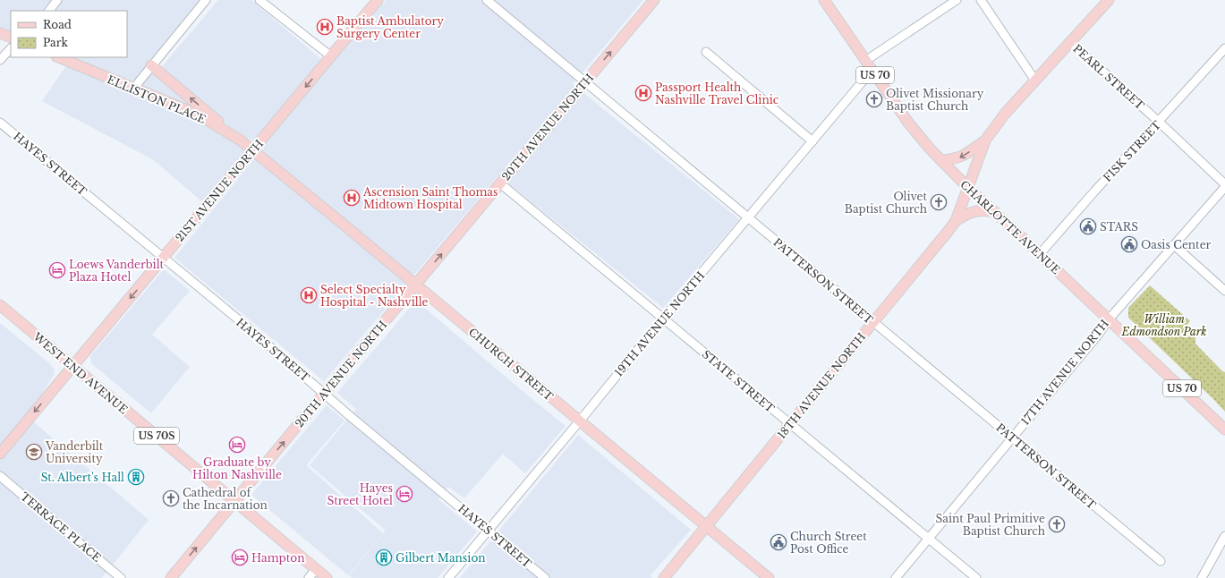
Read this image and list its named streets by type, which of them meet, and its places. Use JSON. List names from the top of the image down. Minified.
{"streets":{"main road":["US 70","ELLISTON PLACE","20TH AVENUE NORTH","21ST AVENUE NORTH","CHARLOTTE AVENUE","CHURCH STREET","WEST END AVENUE","18TH AVENUE NORTH","US 70S"],"street":["PEARL STREET","FISK STREET","HAYES STREET","PATTERSON STREET","19TH AVENUE NORTH","17TH AVENUE NORTH","STATE STREET","TERRACE PLACE"]},"crossings":[["PEARL STREET","FISK STREET"],["PEARL STREET","17TH AVENUE NORTH"],["ELLISTON PLACE","21ST AVENUE NORTH"],["ELLISTON PLACE","CHURCH STREET"],["20TH AVENUE NORTH","HAYES STREET"],["20TH AVENUE NORTH","PATTERSON STREET"],["20TH AVENUE NORTH","CHURCH STREET"],["20TH AVENUE NORTH","WEST END AVENUE"],["20TH AVENUE NORTH","STATE STREET"],["FISK STREET","CHARLOTTE AVENUE"],["HAYES STREET","21ST AVENUE NORTH"],["HAYES STREET","19TH AVENUE NORTH"],["21ST AVENUE NORTH","CHURCH STREET"],["21ST AVENUE NORTH","WEST END AVENUE"],["CHARLOTTE AVENUE","19TH AVENUE NORTH"],["CHARLOTTE AVENUE","17TH AVENUE NORTH"],["CHARLOTTE AVENUE","18TH AVENUE NORTH"],["PATTERSON STREET","19TH AVENUE NORTH"],["PATTERSON STREET","17TH AVENUE NORTH"],["PATTERSON STREET","18TH AVENUE NORTH"],["19TH AVENUE NORTH","CHURCH STREET"],["19TH AVENUE NORTH","STATE STREET"],["CHURCH STREET","18TH AVENUE NORTH"],["17TH AVENUE NORTH","STATE STREET"],["STATE STREET","18TH AVENUE NORTH"]],"one_way":["20TH AVENUE NORTH","21ST AVENUE NORTH"],"parks":["William Edmondson Park"],"places":{"hospital":["Baptist Ambulatory Surgery Center","Passport Health Nashville Travel Clinic","Ascension Saint Thomas Midtown Hospital","Select Specialty Hospital - Nashville"],"church":["Olivet Missionary Baptist Church","Olivet Baptist Church","Cathedral of the Incarnation","Saint Paul Primitive Baptist Church"],"public building":["STARS","Oasis Center","Church Street Post Office"],"hotel":["Loews Vanderbilt Plaza Hotel","Graduate by Hilton Nashville","Hayes Street Hotel","Hampton"],"school or university":["Vanderbilt University"],"building":["St. Albert's Hall","Gilbert Mansion"]},"legend":["Road","Park"]}
